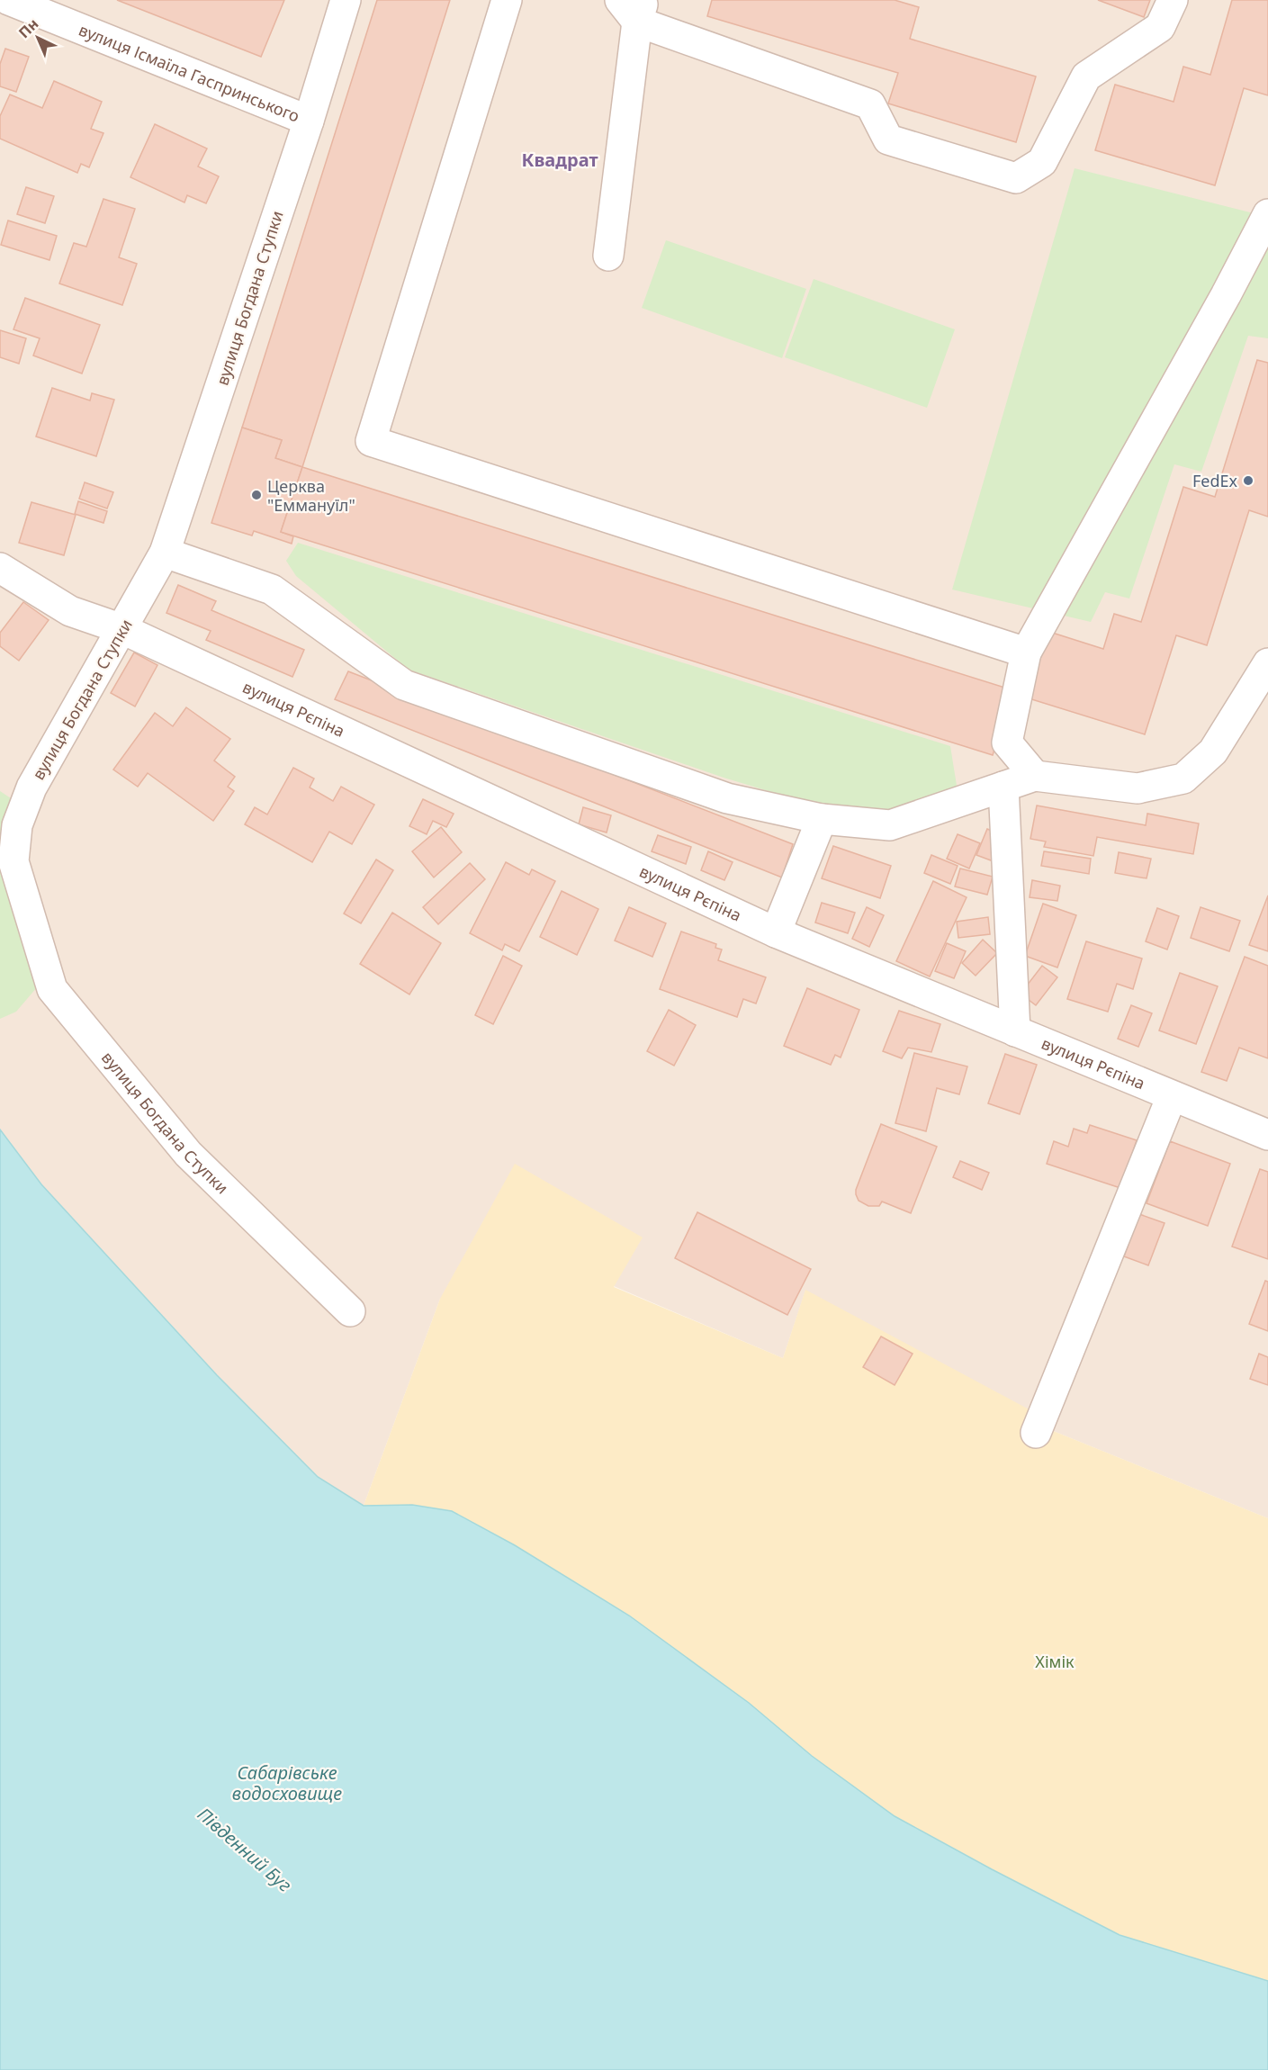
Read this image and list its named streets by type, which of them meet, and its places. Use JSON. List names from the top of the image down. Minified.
{"streets":{"street":["вулиця Ісмаїла Гаспринського","вулиця Богдана Ступки","вулиця Рєпіна"]},"crossings":[["вулиця Ісмаїла Гаспринського","вулиця Богдана Ступки"],["вулиця Богдана Ступки","вулиця Рєпіна"]],"districts":["Квадрат"],"water":["Сабарівське водосховище","Південний Буг"],"parks":["Хімік"],"places":["FedEx","Церква \"Еммануїл\""],"north":"top left"}
